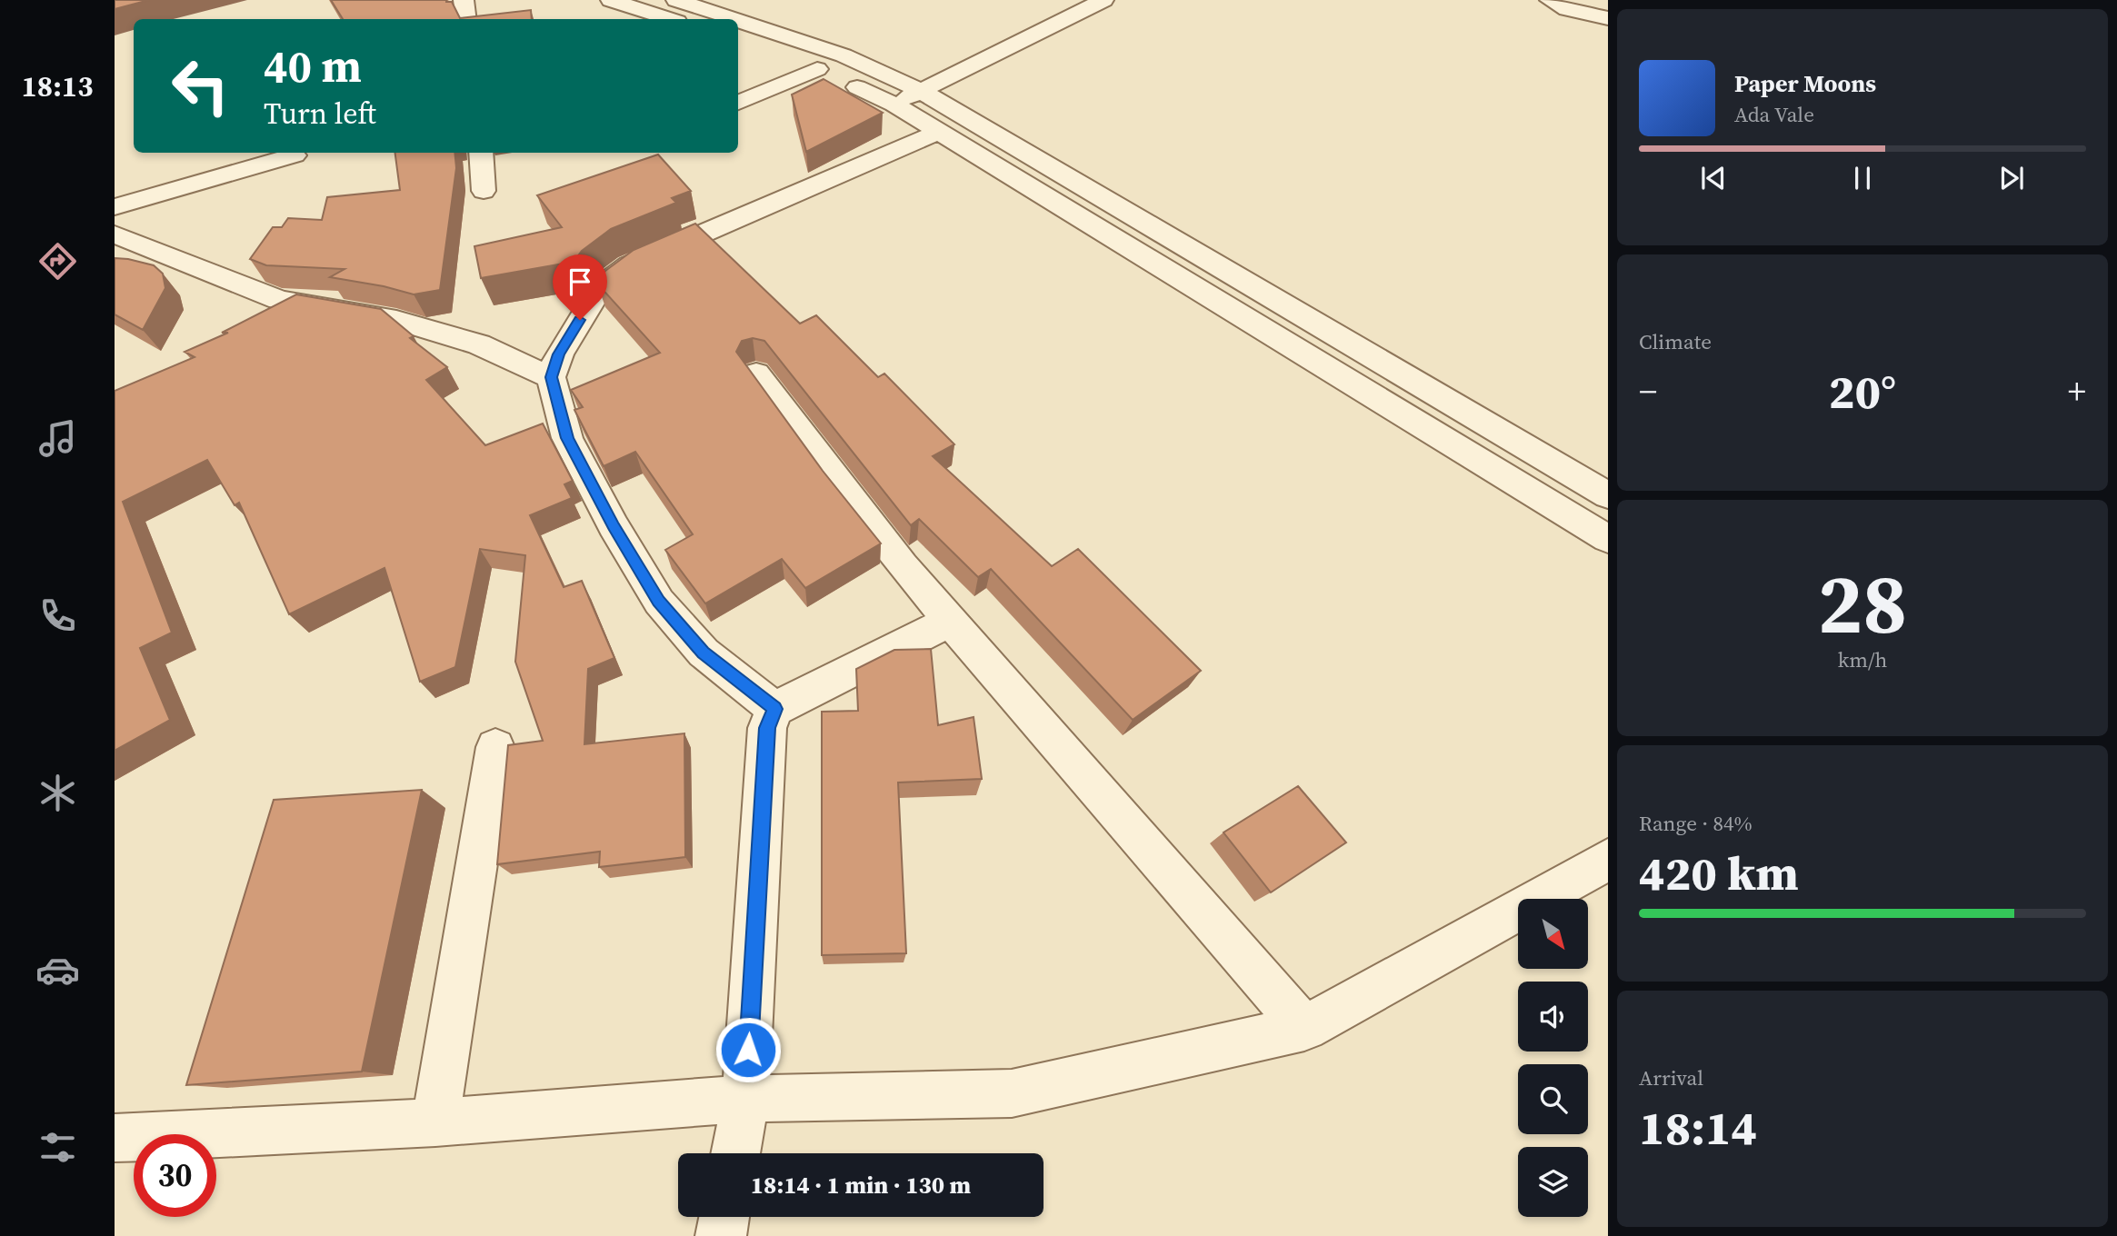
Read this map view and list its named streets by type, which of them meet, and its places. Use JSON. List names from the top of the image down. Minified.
{"north":"bottom right","page":{"tabs":"18:13","turn":["40 m","Turn left"],"song":["Paper Moons","Ada Vale"],"tile":["Climate",["28","km/h"],["Range · 84%","420 km"],["Arrival","18:14"]],"heat":["−","20°","+"],"limit":"30","trip":"18:14 · 1 min · 130 m"}}
